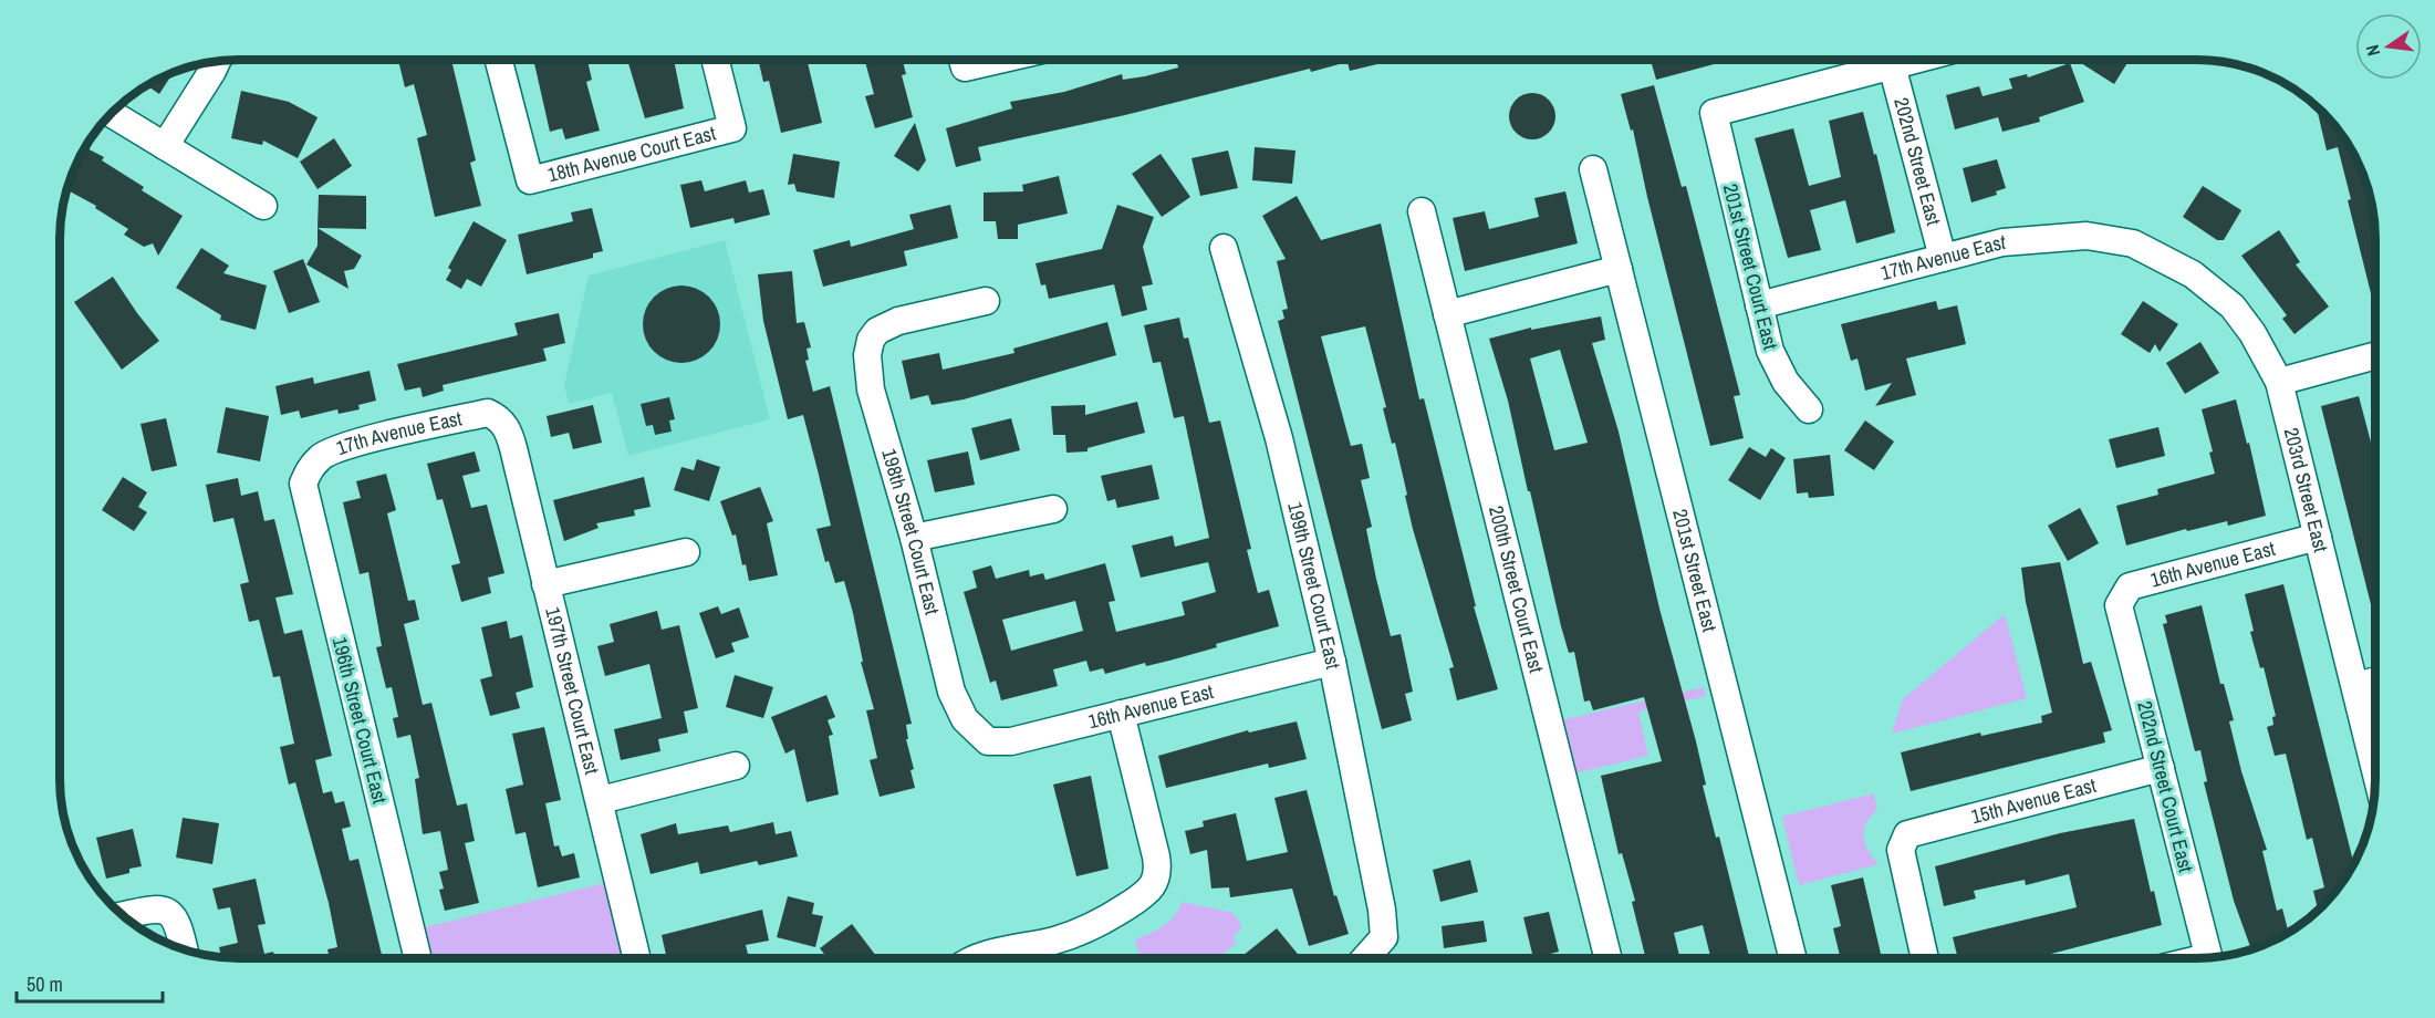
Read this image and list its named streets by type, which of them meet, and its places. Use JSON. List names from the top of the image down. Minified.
{"streets":{"street":["18th Avenue Court East","202nd Street East","17th Avenue East","201st Street Court East","203rd Street East","198th Street Court East","16th Avenue East","201st Street East","199th Street Court East","200th Street Court East","197th Street Court East","196th Street Court East","202nd Street Court East","15th Avenue East"]},"crossings":[["202nd Street East","17th Avenue East"],["202nd Street East","201st Street Court East"],["17th Avenue East","201st Street Court East"],["17th Avenue East","203rd Street East"],["17th Avenue East","197th Street Court East"],["17th Avenue East","196th Street Court East"],["203rd Street East","16th Avenue East"],["198th Street Court East","16th Avenue East"],["16th Avenue East","199th Street Court East"],["16th Avenue East","202nd Street Court East"],["202nd Street Court East","15th Avenue East"]],"scale_bar":"50 m","north":"left"}
